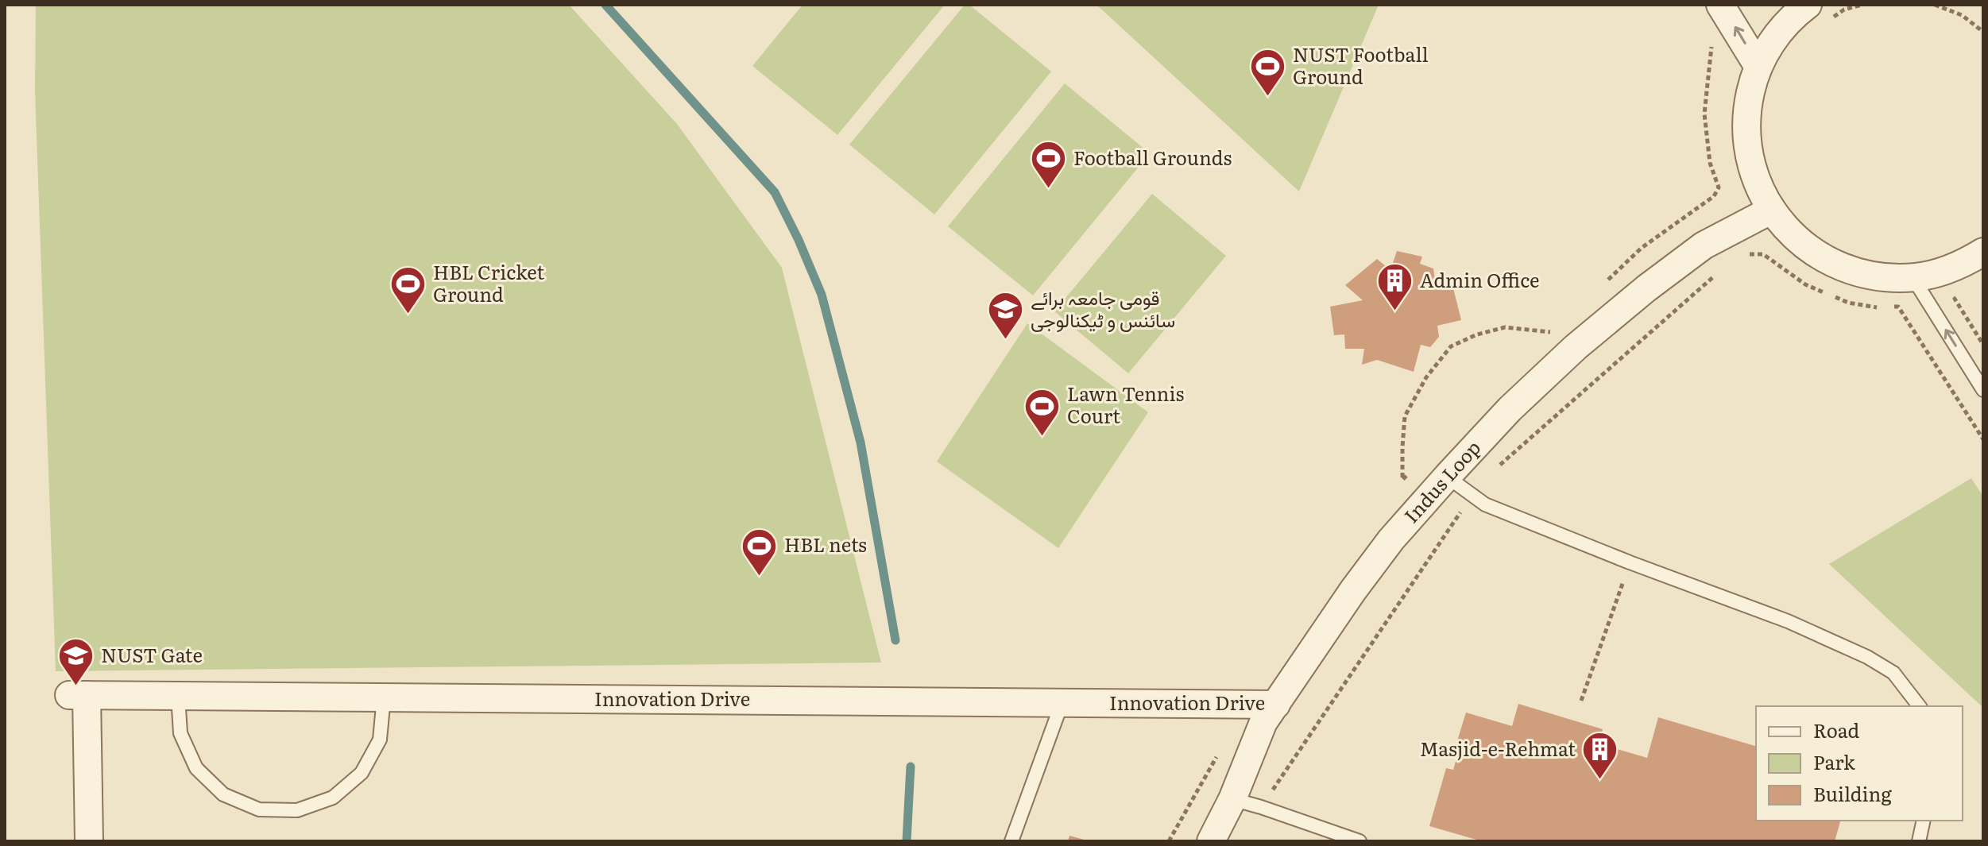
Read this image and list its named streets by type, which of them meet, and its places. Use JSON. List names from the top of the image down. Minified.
{"streets":{"street":["Indus Loop","Innovation Drive"]},"crossings":[["Indus Loop","Innovation Drive"]],"places":{"sports":["NUST Football Ground","Football Grounds","HBL Cricket Ground","Lawn Tennis Court","HBL nets"],"building":["Admin Office","Masjid-e-Rehmat"],"school or university":["قومی جامعہ برائے سائنس و ٹیکنالوجی","NUST Gate"]},"legend":["Road","Park","Building"]}
